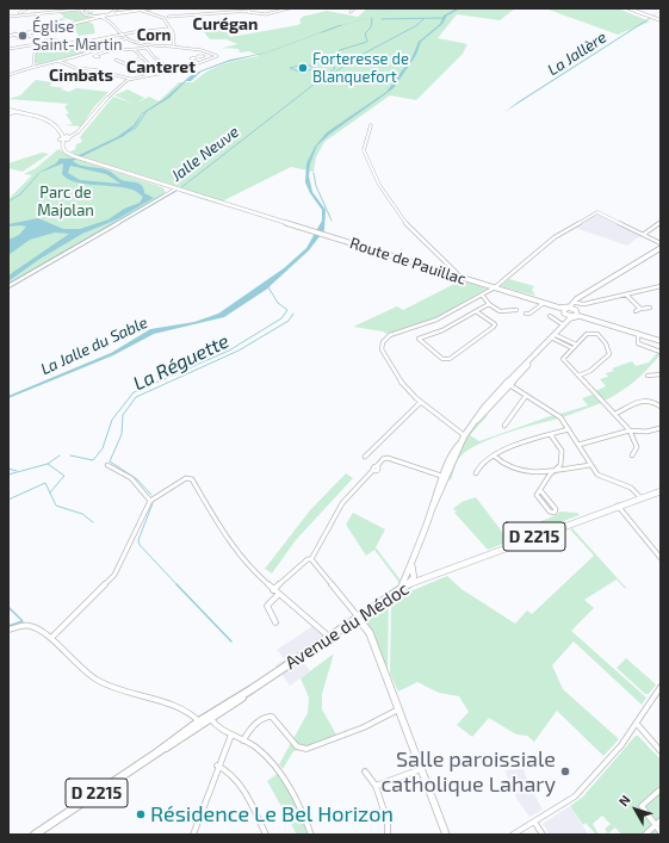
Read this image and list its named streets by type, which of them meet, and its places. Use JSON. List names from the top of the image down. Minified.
{"streets":{"main road":["Route de Pauillac","D 2215","Avenue du Médoc"]},"districts":["Curégan","Corn","Canteret","Cimbats"],"water":["La Jallère","Jalle Neuve","La Jalle du Sable","La Réguette"],"parks":["Parc de Majolan"],"places":["Église Saint-Martin","Forteresse de Blanquefort","Salle paroissiale catholique Lahary","Résidence Le Bel Horizon"],"north":"top left"}
